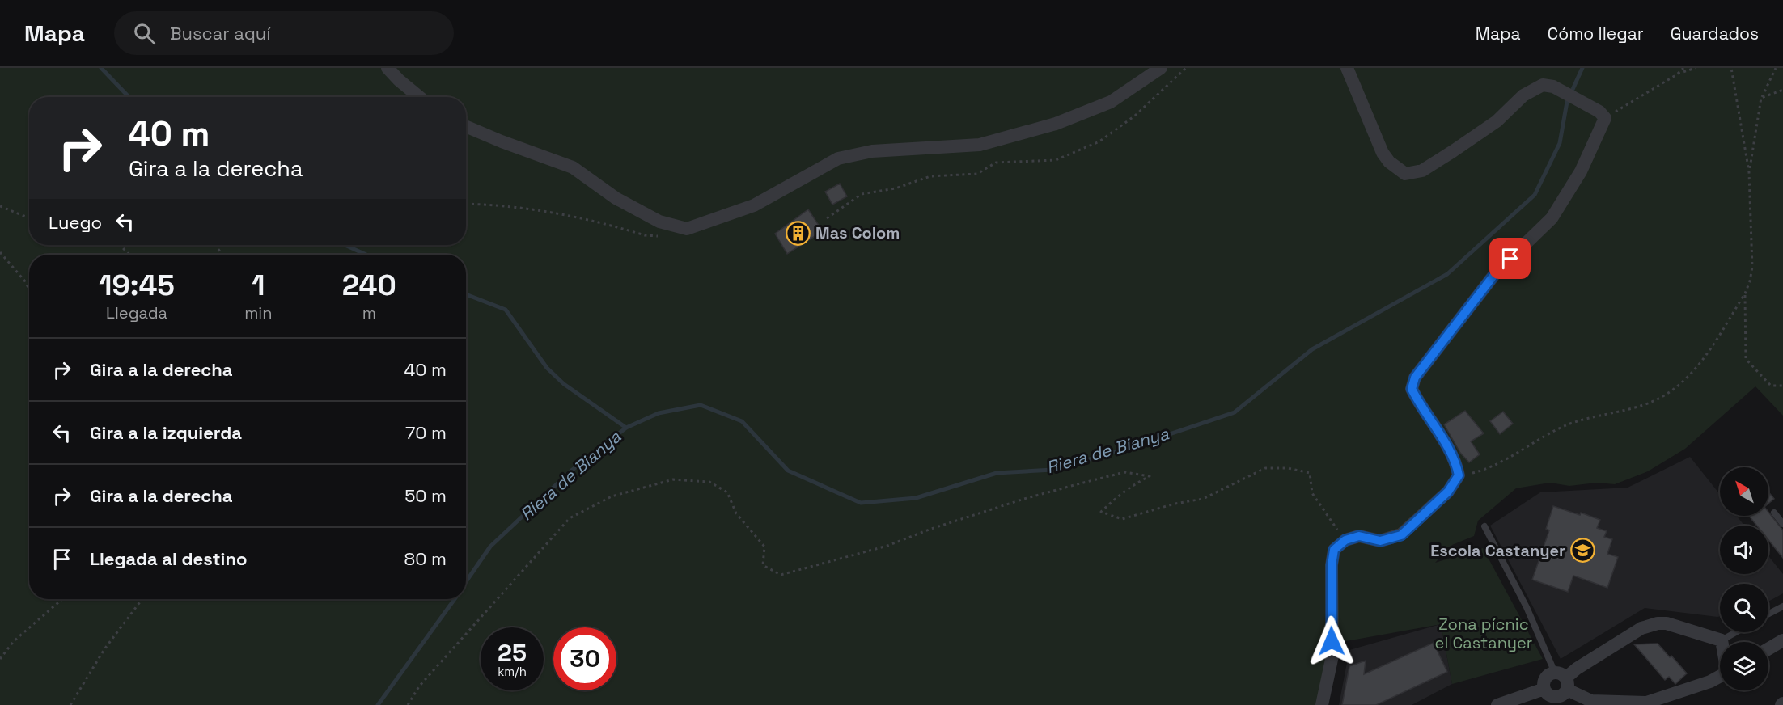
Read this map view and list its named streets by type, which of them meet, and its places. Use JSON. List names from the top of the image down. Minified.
{"water":["Riera de Bianya"],"parks":["Zona pícnic el Castanyer"],"places":{"building":["Mas Colom"],"school or university":["Escola Castanyer"]},"north":"top left","page":{"header":"Mapa","search":"Buscar aquí","nav":["Mapa","Cómo llegar","Guardados"],"turn":["40 m","Gira a la derecha"],"then":"Luego","eta":["19:45","Llegada","1","min","240","m"],"list":[{"name":"Gira a la derecha","value":"40 m"},{"name":"Gira a la izquierda","value":"70 m"},{"name":"Gira a la derecha","value":"50 m"},{"name":"Llegada al destino","value":"80 m"}],"speed":"25 km/h","limit":"30"}}
